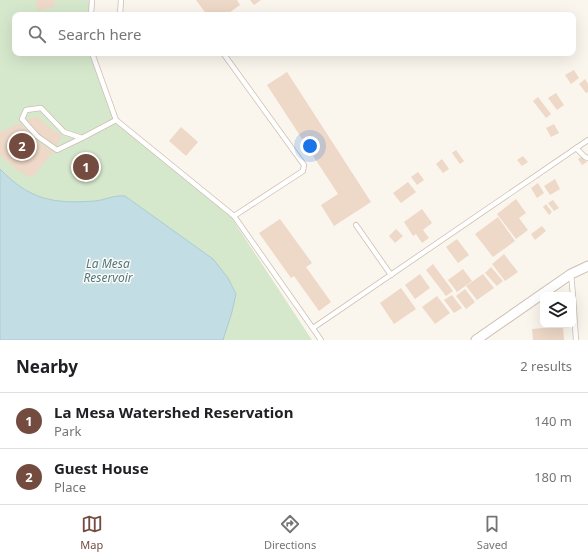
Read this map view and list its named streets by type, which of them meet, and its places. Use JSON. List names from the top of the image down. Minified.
{"water":["La Mesa Reservoir"],"page":{"search":"Search here","pins":["2","1"],"heading":["Nearby","2 results"],"list":[{"mark":"1","name":"La Mesa Watershed Reservation","note":"Park","value":"140 m"},{"mark":"2","name":"Guest House","note":"Place","value":"180 m"}],"nav":["Map","Directions","Saved"]}}
